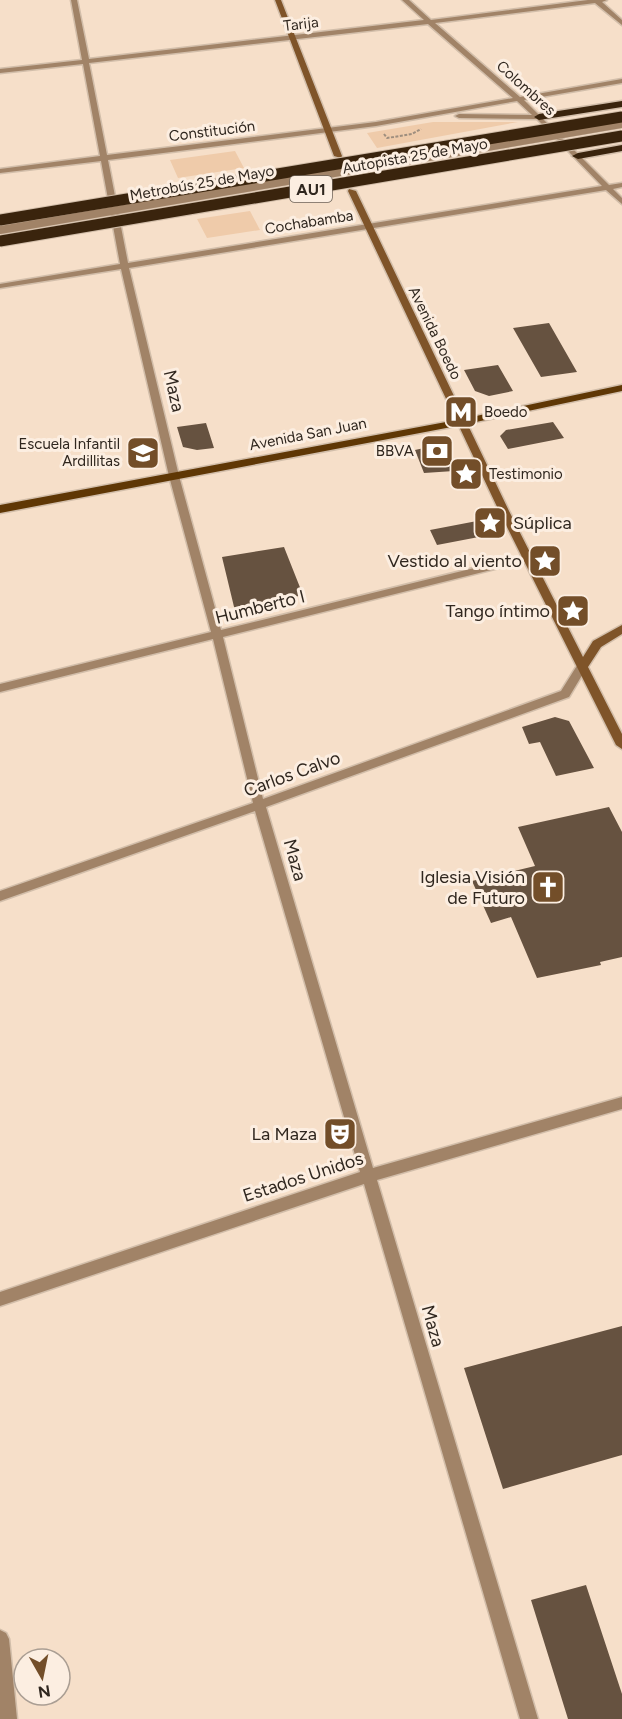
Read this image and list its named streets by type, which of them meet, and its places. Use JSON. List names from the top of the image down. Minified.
{"streets":{"highway":["Autopista 25 de Mayo","AU1"],"main road":["Avenida Boedo","Avenida San Juan"],"street":["Tarija","Colombres","Constitución","Metrobús 25 de Mayo","Cochabamba","Maza","Humberto I","Carlos Calvo","Estados Unidos"]},"crossings":[["Tarija","Colombres"],["Tarija","Maza"],["Colombres","Constitución"],["Colombres","Cochabamba"],["Constitución","Maza"],["Cochabamba","Avenida Boedo"],["Cochabamba","Maza"],["Avenida Boedo","Avenida San Juan"],["Avenida Boedo","Humberto I"],["Avenida Boedo","Carlos Calvo"],["Maza","Avenida San Juan"],["Maza","Humberto I"],["Maza","Carlos Calvo"],["Maza","Estados Unidos"]],"places":{"metro station":["Boedo"],"bank":["BBVA"],"school or university":["Escuela Infantil Ardillitas"],"place":["Testimonio","Súplica","Vestido al viento","Tango íntimo"],"church":["Iglesia Visión de Futuro"],"theatre":["La Maza"]},"north":"bottom"}
